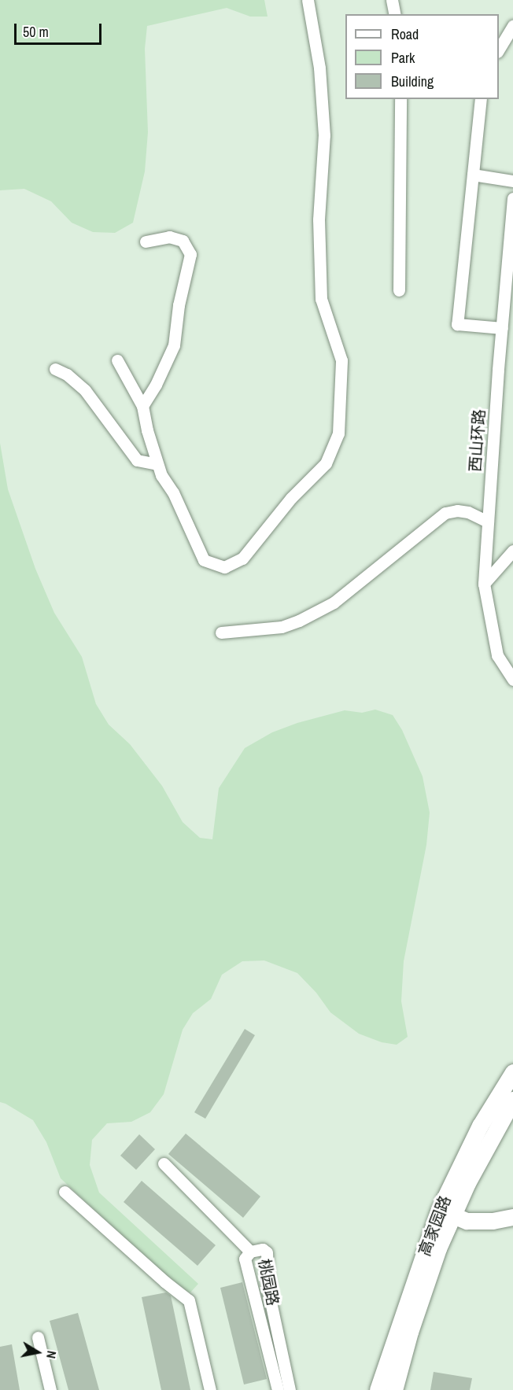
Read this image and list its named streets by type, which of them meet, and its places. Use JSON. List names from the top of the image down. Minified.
{"streets":{"main road":["高家园路"],"street":["西山环路","桃园路"]},"legend":["Road","Park","Building"],"scale_bar":"50 m","north":"right"}
